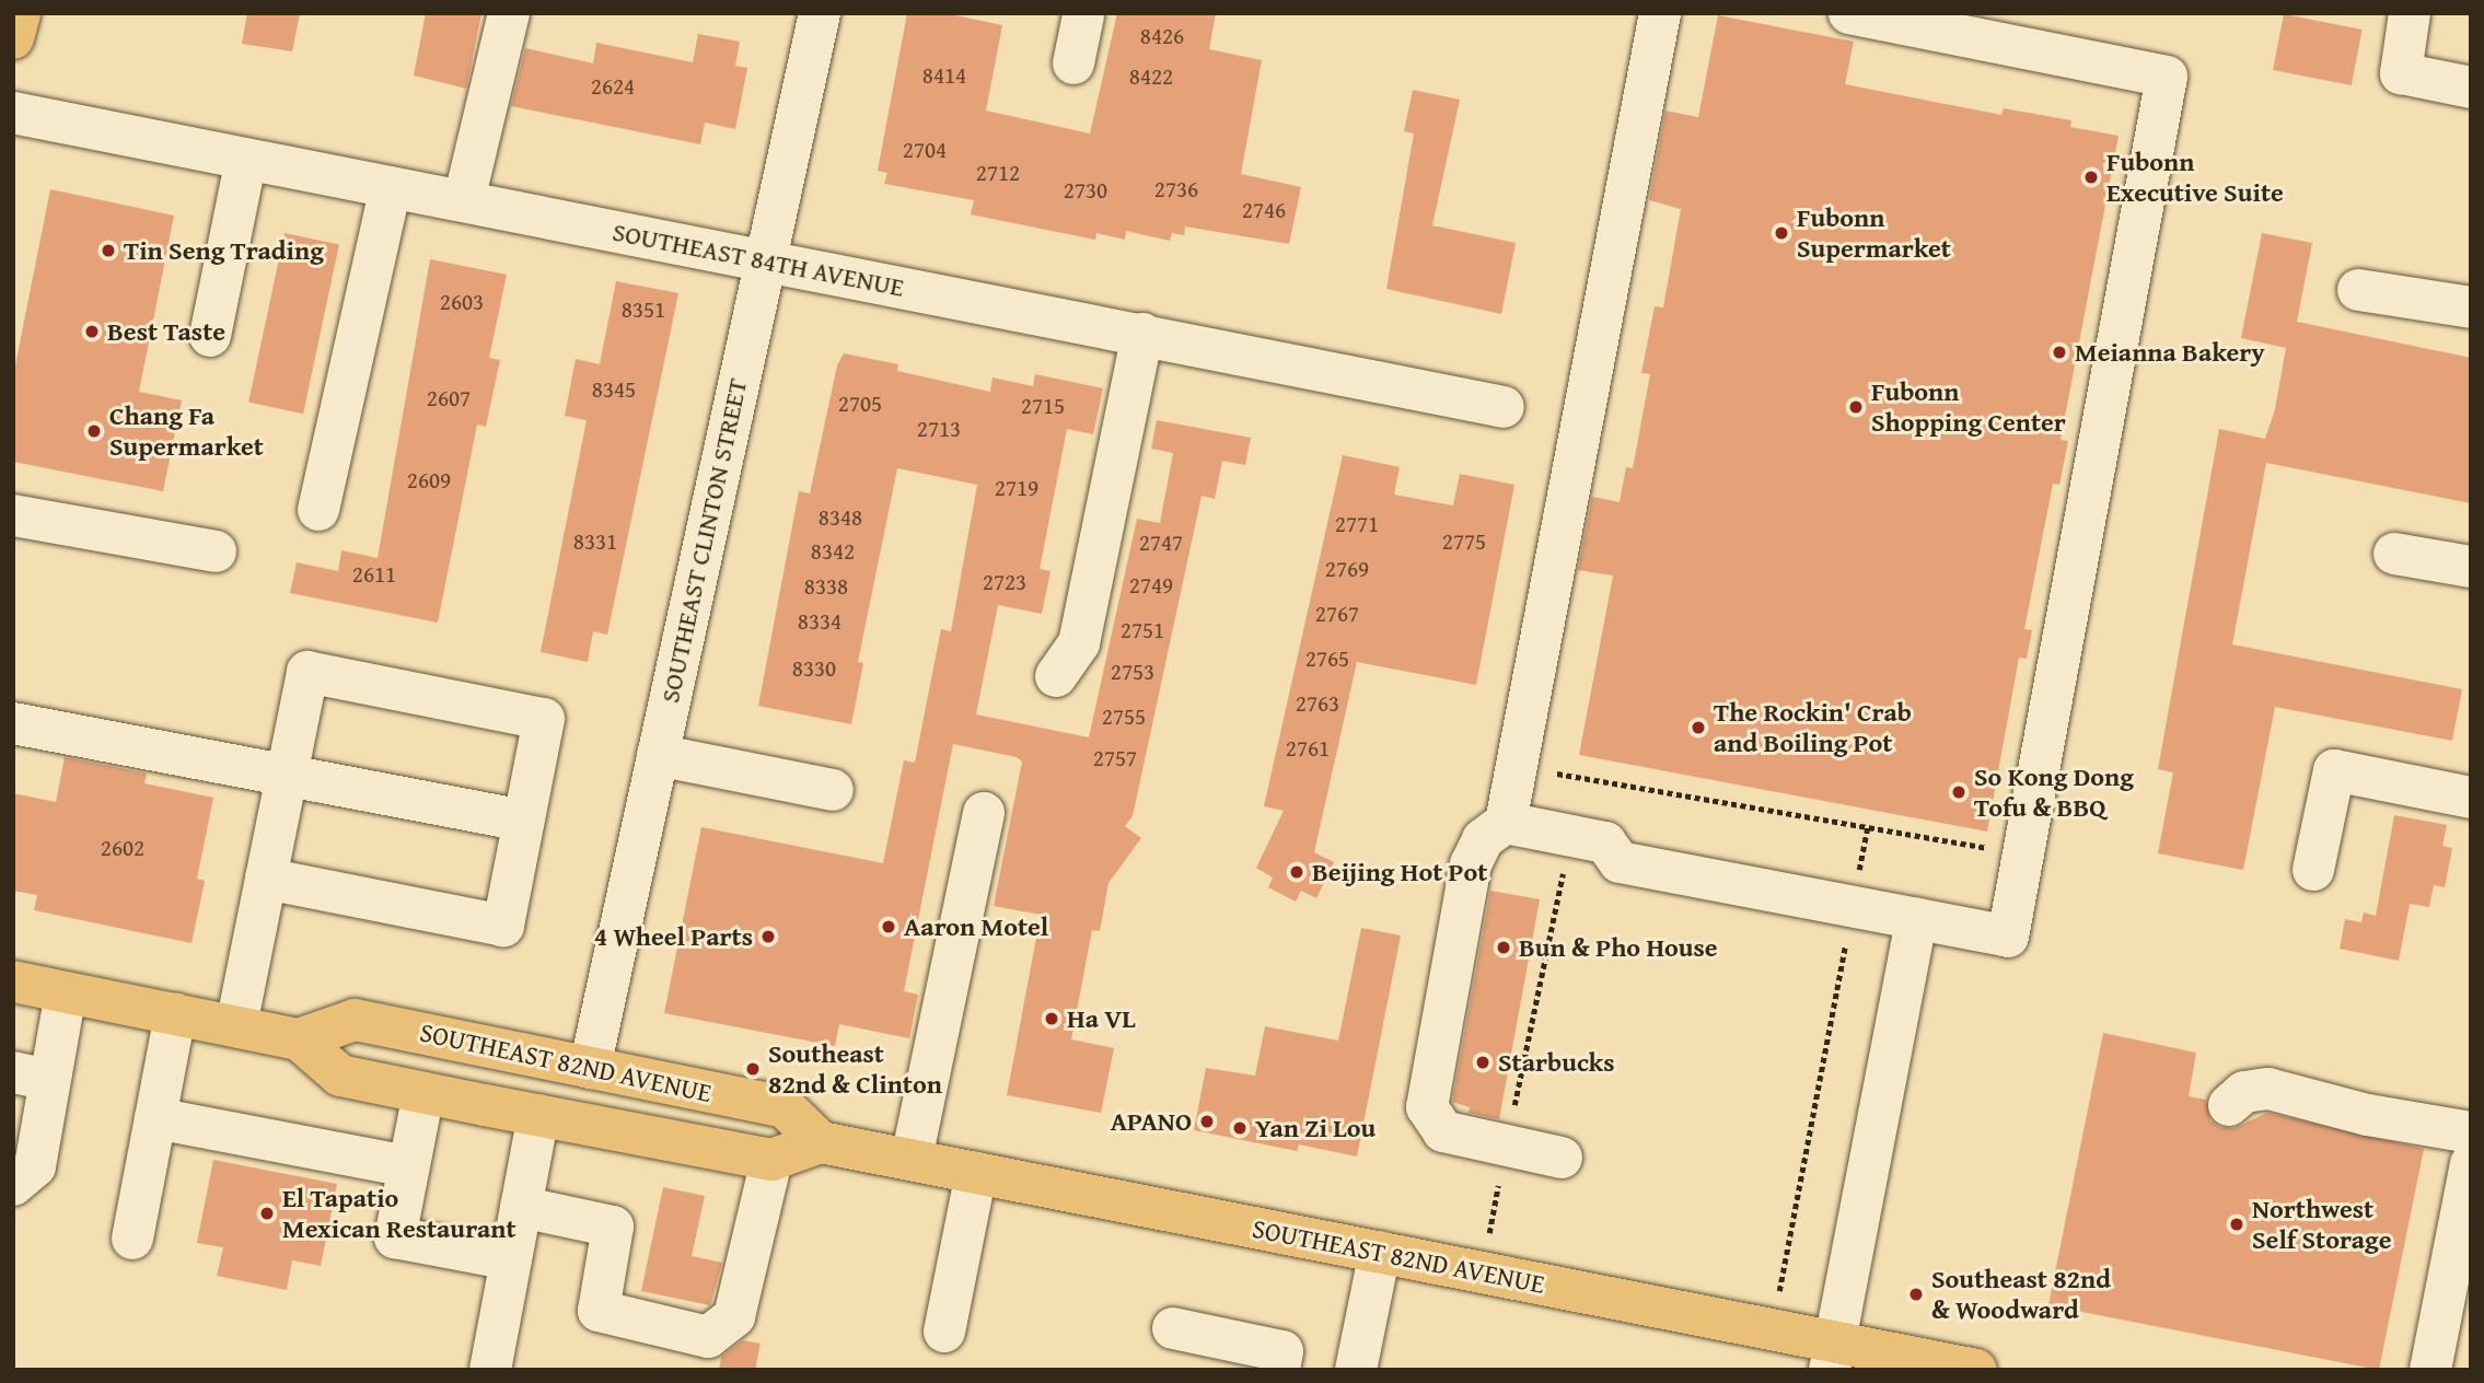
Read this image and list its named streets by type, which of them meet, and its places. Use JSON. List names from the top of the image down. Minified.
{"streets":{"main road":["SOUTHEAST 82ND AVENUE"],"street":["SOUTHEAST 84TH AVENUE","SOUTHEAST CLINTON STREET"]},"crossings":[["SOUTHEAST 84TH AVENUE","SOUTHEAST CLINTON STREET"],["SOUTHEAST CLINTON STREET","SOUTHEAST 82ND AVENUE"]],"places":["Fubonn Executive Suite","Fubonn Supermarket","Tin Seng Trading","Best Taste","Meianna Bakery","Fubonn Shopping Center","Chang Fa Supermarket","The Rockin' Crab and Boiling Pot","So Kong Dong Tofu & BBQ","Beijing Hot Pot","Aaron Motel","4 Wheel Parts","Bun & Pho House","Ha VL","Starbucks","Southeast 82nd & Clinton","APANO","Yan Zi Lou","El Tapatio Mexican Restaurant","Northwest Self Storage","Southeast 82nd & Woodward"],"house_numbers":["8426","8414","8422","2624","2704","2712","2736","2730","2746","2603","8351","8345","2607","2705","2715","2713","2609","2719","8348","2771","8331","2775","2747","8342","2769","2611","2723","2749","8338","2767","8334","2751","2765","8330","2753","2763","2755","2761","2757","2602"]}
